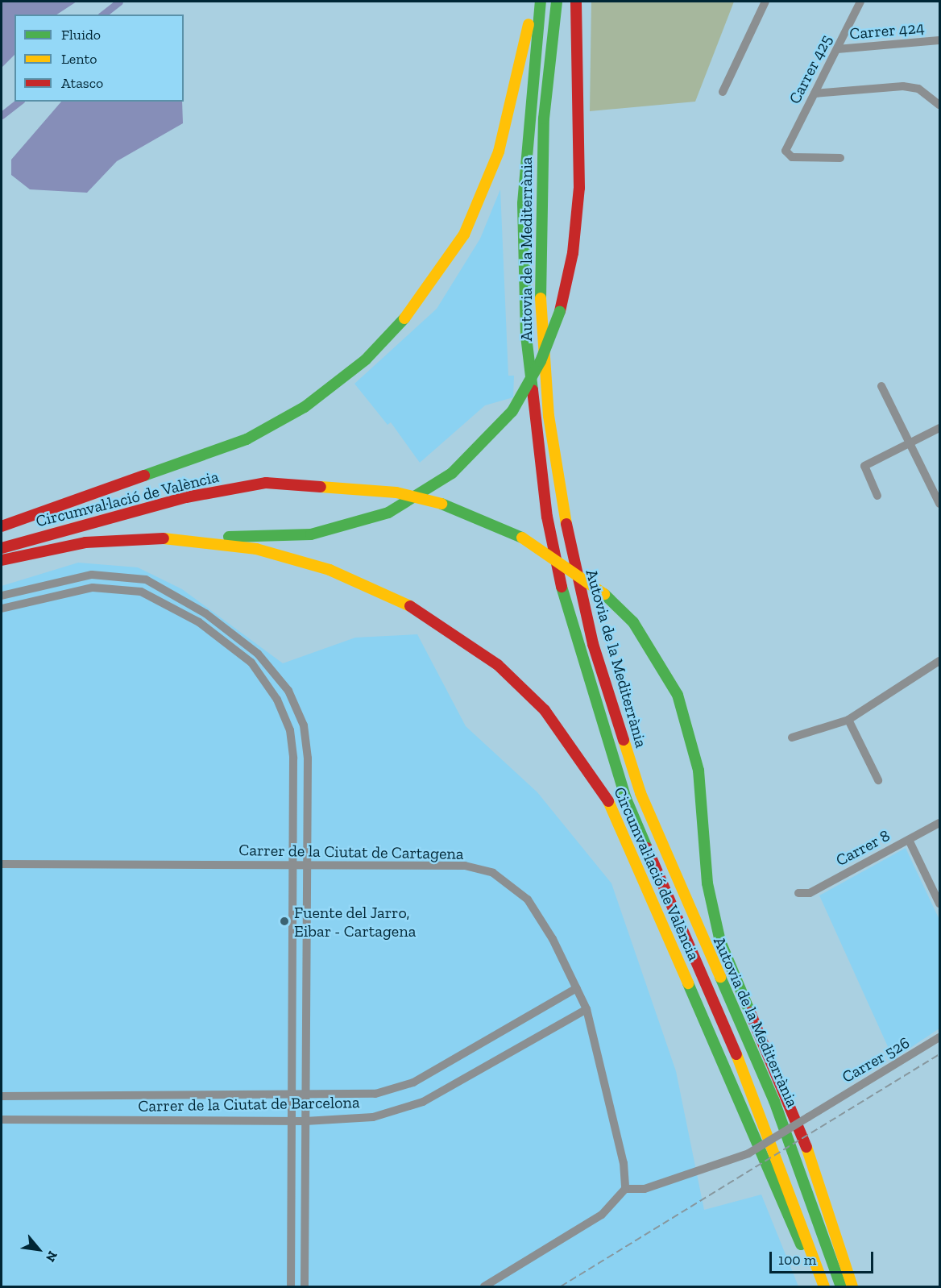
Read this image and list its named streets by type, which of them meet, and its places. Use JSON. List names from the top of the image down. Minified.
{"streets":{"highway":["Autovia de la Mediterrània","Circumval·lació de València"],"street":["Carrer 424","Carrer 425","Carrer 8","Carrer de la Ciutat de Cartagena","Carrer 526","Carrer de la Ciutat de Barcelona"]},"crossings":[["Carrer 424","Carrer 425"],["Carrer de la Ciutat de Cartagena","Carrer 526"],["Carrer de la Ciutat de Cartagena","Carrer de la Ciutat de Barcelona"]],"places":["Fuente del Jarro, Eibar - Cartagena"],"legend":["Fluido","Lento","Atasco"],"scale_bar":"100 m","north":"bottom right"}
